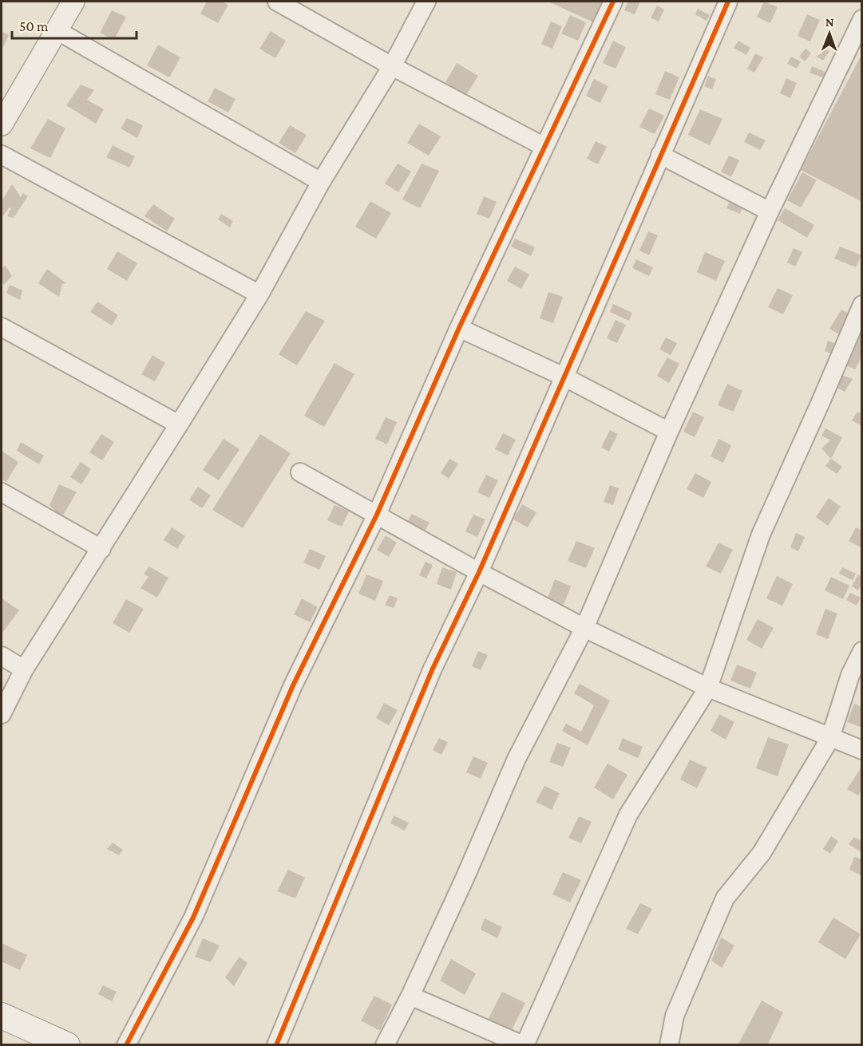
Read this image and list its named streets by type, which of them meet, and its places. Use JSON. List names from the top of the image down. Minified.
{"scale_bar":"50 m","north":"top"}
